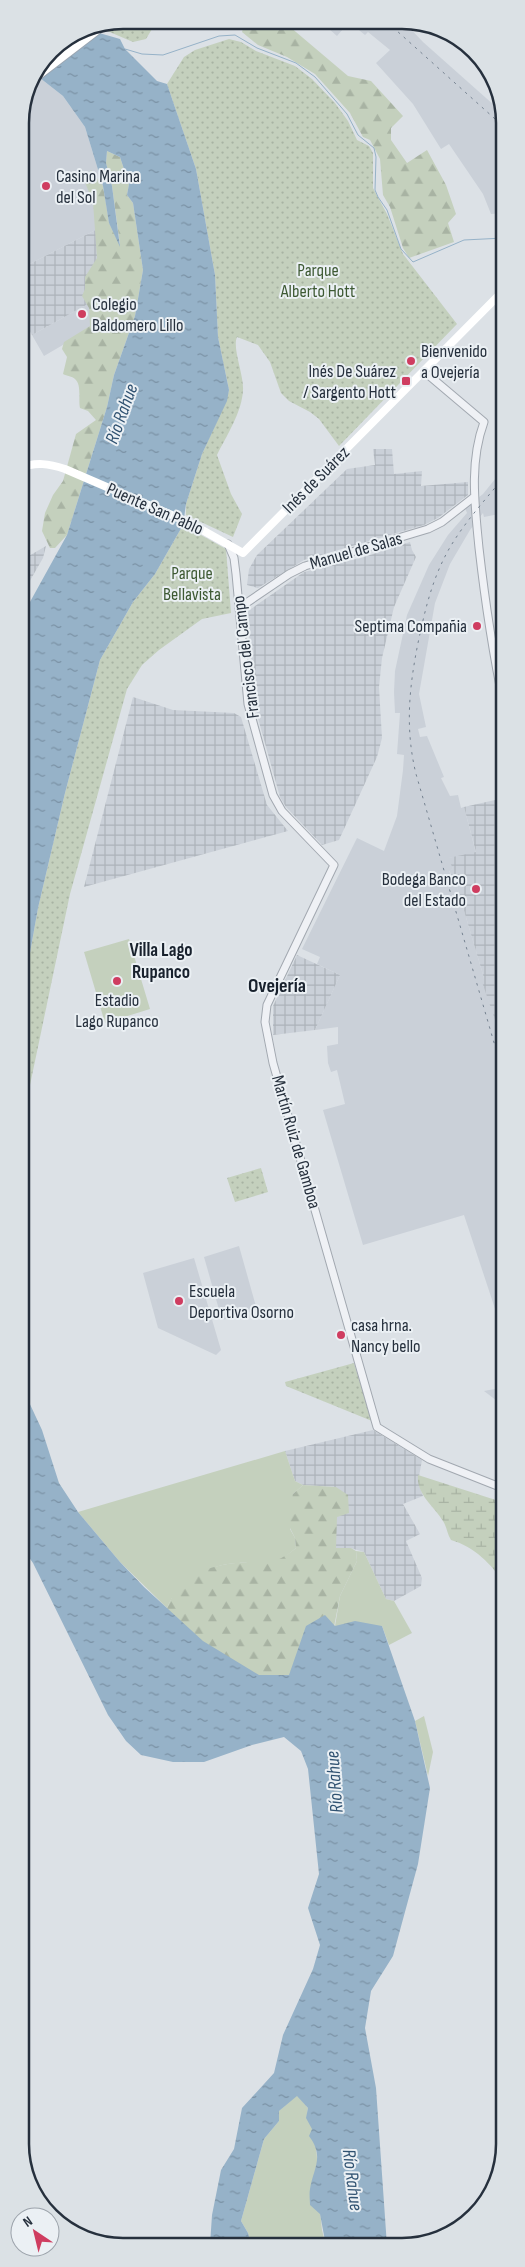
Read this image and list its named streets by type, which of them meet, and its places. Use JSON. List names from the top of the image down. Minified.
{"streets":{"main road":["Inés de Suárez","Puente San Pablo"],"street":["Manuel de Salas","Francisco del Campo","Martín Ruiz de Gamboa"]},"crossings":[["Inés de Suárez","Puente San Pablo"],["Inés de Suárez","Francisco del Campo"],["Puente San Pablo","Francisco del Campo"],["Manuel de Salas","Francisco del Campo"],["Francisco del Campo","Martín Ruiz de Gamboa"]],"districts":["Villa Lago Rupanco","Ovejería"],"water":["Río Rahue"],"parks":["Parque Alberto Hott","Parque Bellavista"],"places":{"other":["Casino Marina del Sol","Colegio Baldomero Lillo","Bienvenido a Ovejería","Septima Compañia","Bodega Banco del Estado","Estadio Lago Rupanco","Escuela Deportiva Osorno","casa hrna. Nancy bello"],"transit":["Inés De Suárez / Sargento Hott"]},"north":"top left"}
